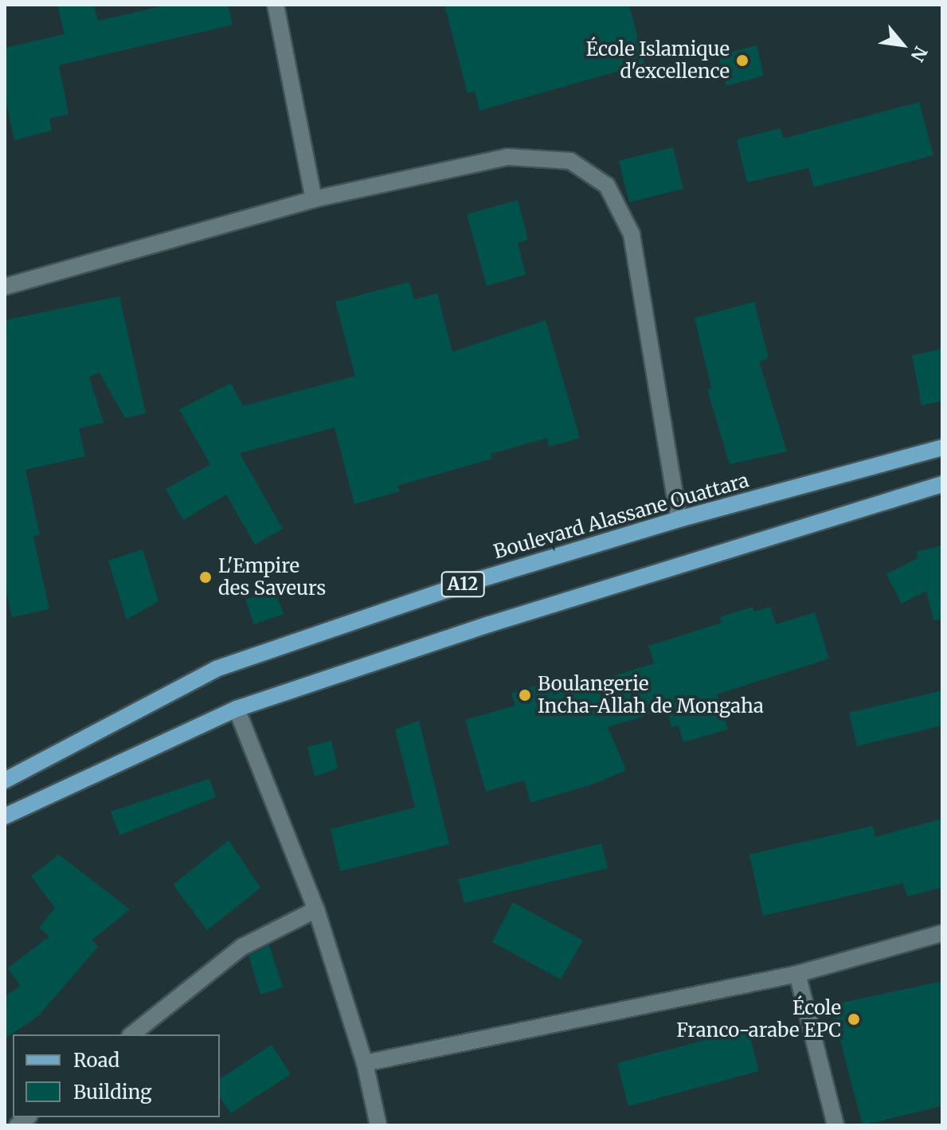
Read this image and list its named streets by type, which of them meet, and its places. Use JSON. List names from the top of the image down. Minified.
{"streets":{"main road":["Boulevard Alassane Ouattara","A12"]},"places":["École Islamique d'excellence","L'Empire des Saveurs","Boulangerie Incha-Allah de Mongaha","École Franco-arabe EPC"],"legend":["Road","Building"],"north":"bottom right"}
